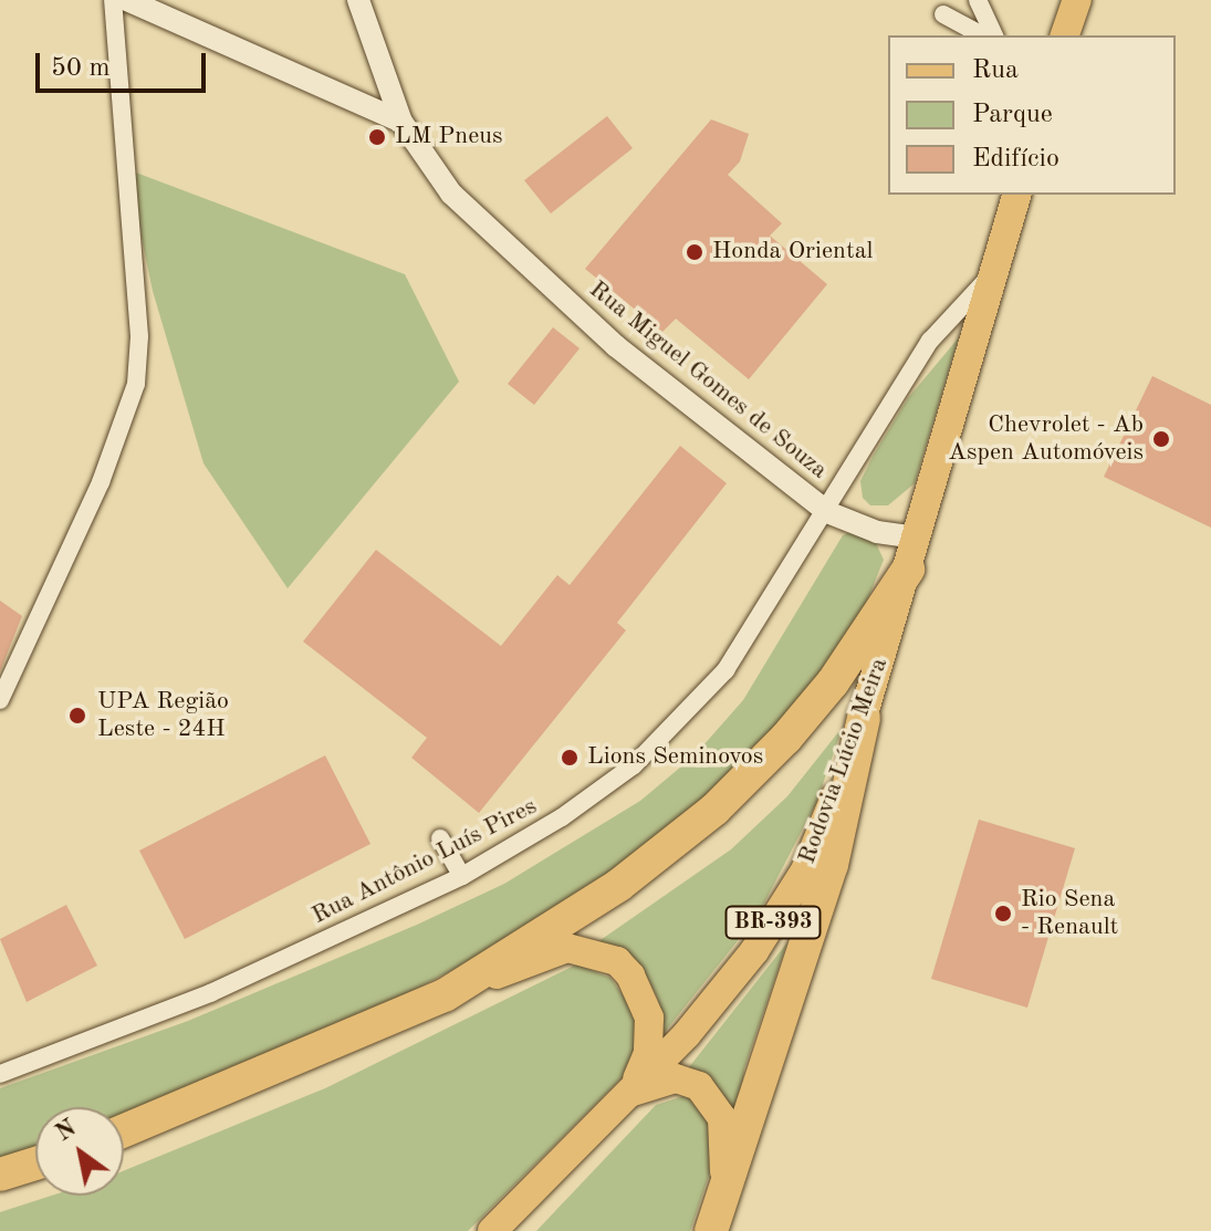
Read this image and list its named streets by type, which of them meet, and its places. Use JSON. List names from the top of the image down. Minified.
{"streets":{"main road":["Rodovia Lúcio Meira","BR-393"],"street":["Rua Miguel Gomes de Souza","Rua Antônio Luís Pires"]},"crossings":[["Rua Miguel Gomes de Souza","Rodovia Lúcio Meira"],["Rua Miguel Gomes de Souza","Rua Antônio Luís Pires"],["Rodovia Lúcio Meira","Rua Antônio Luís Pires"]],"places":["LM Pneus","Honda Oriental","Chevrolet - Ab Aspen Automóveis","UPA Região Leste - 24H","Lions Seminovos","Rio Sena - Renault"],"legend":["Rua","Parque","Edifício"],"scale_bar":"50 m","north":"top left"}
